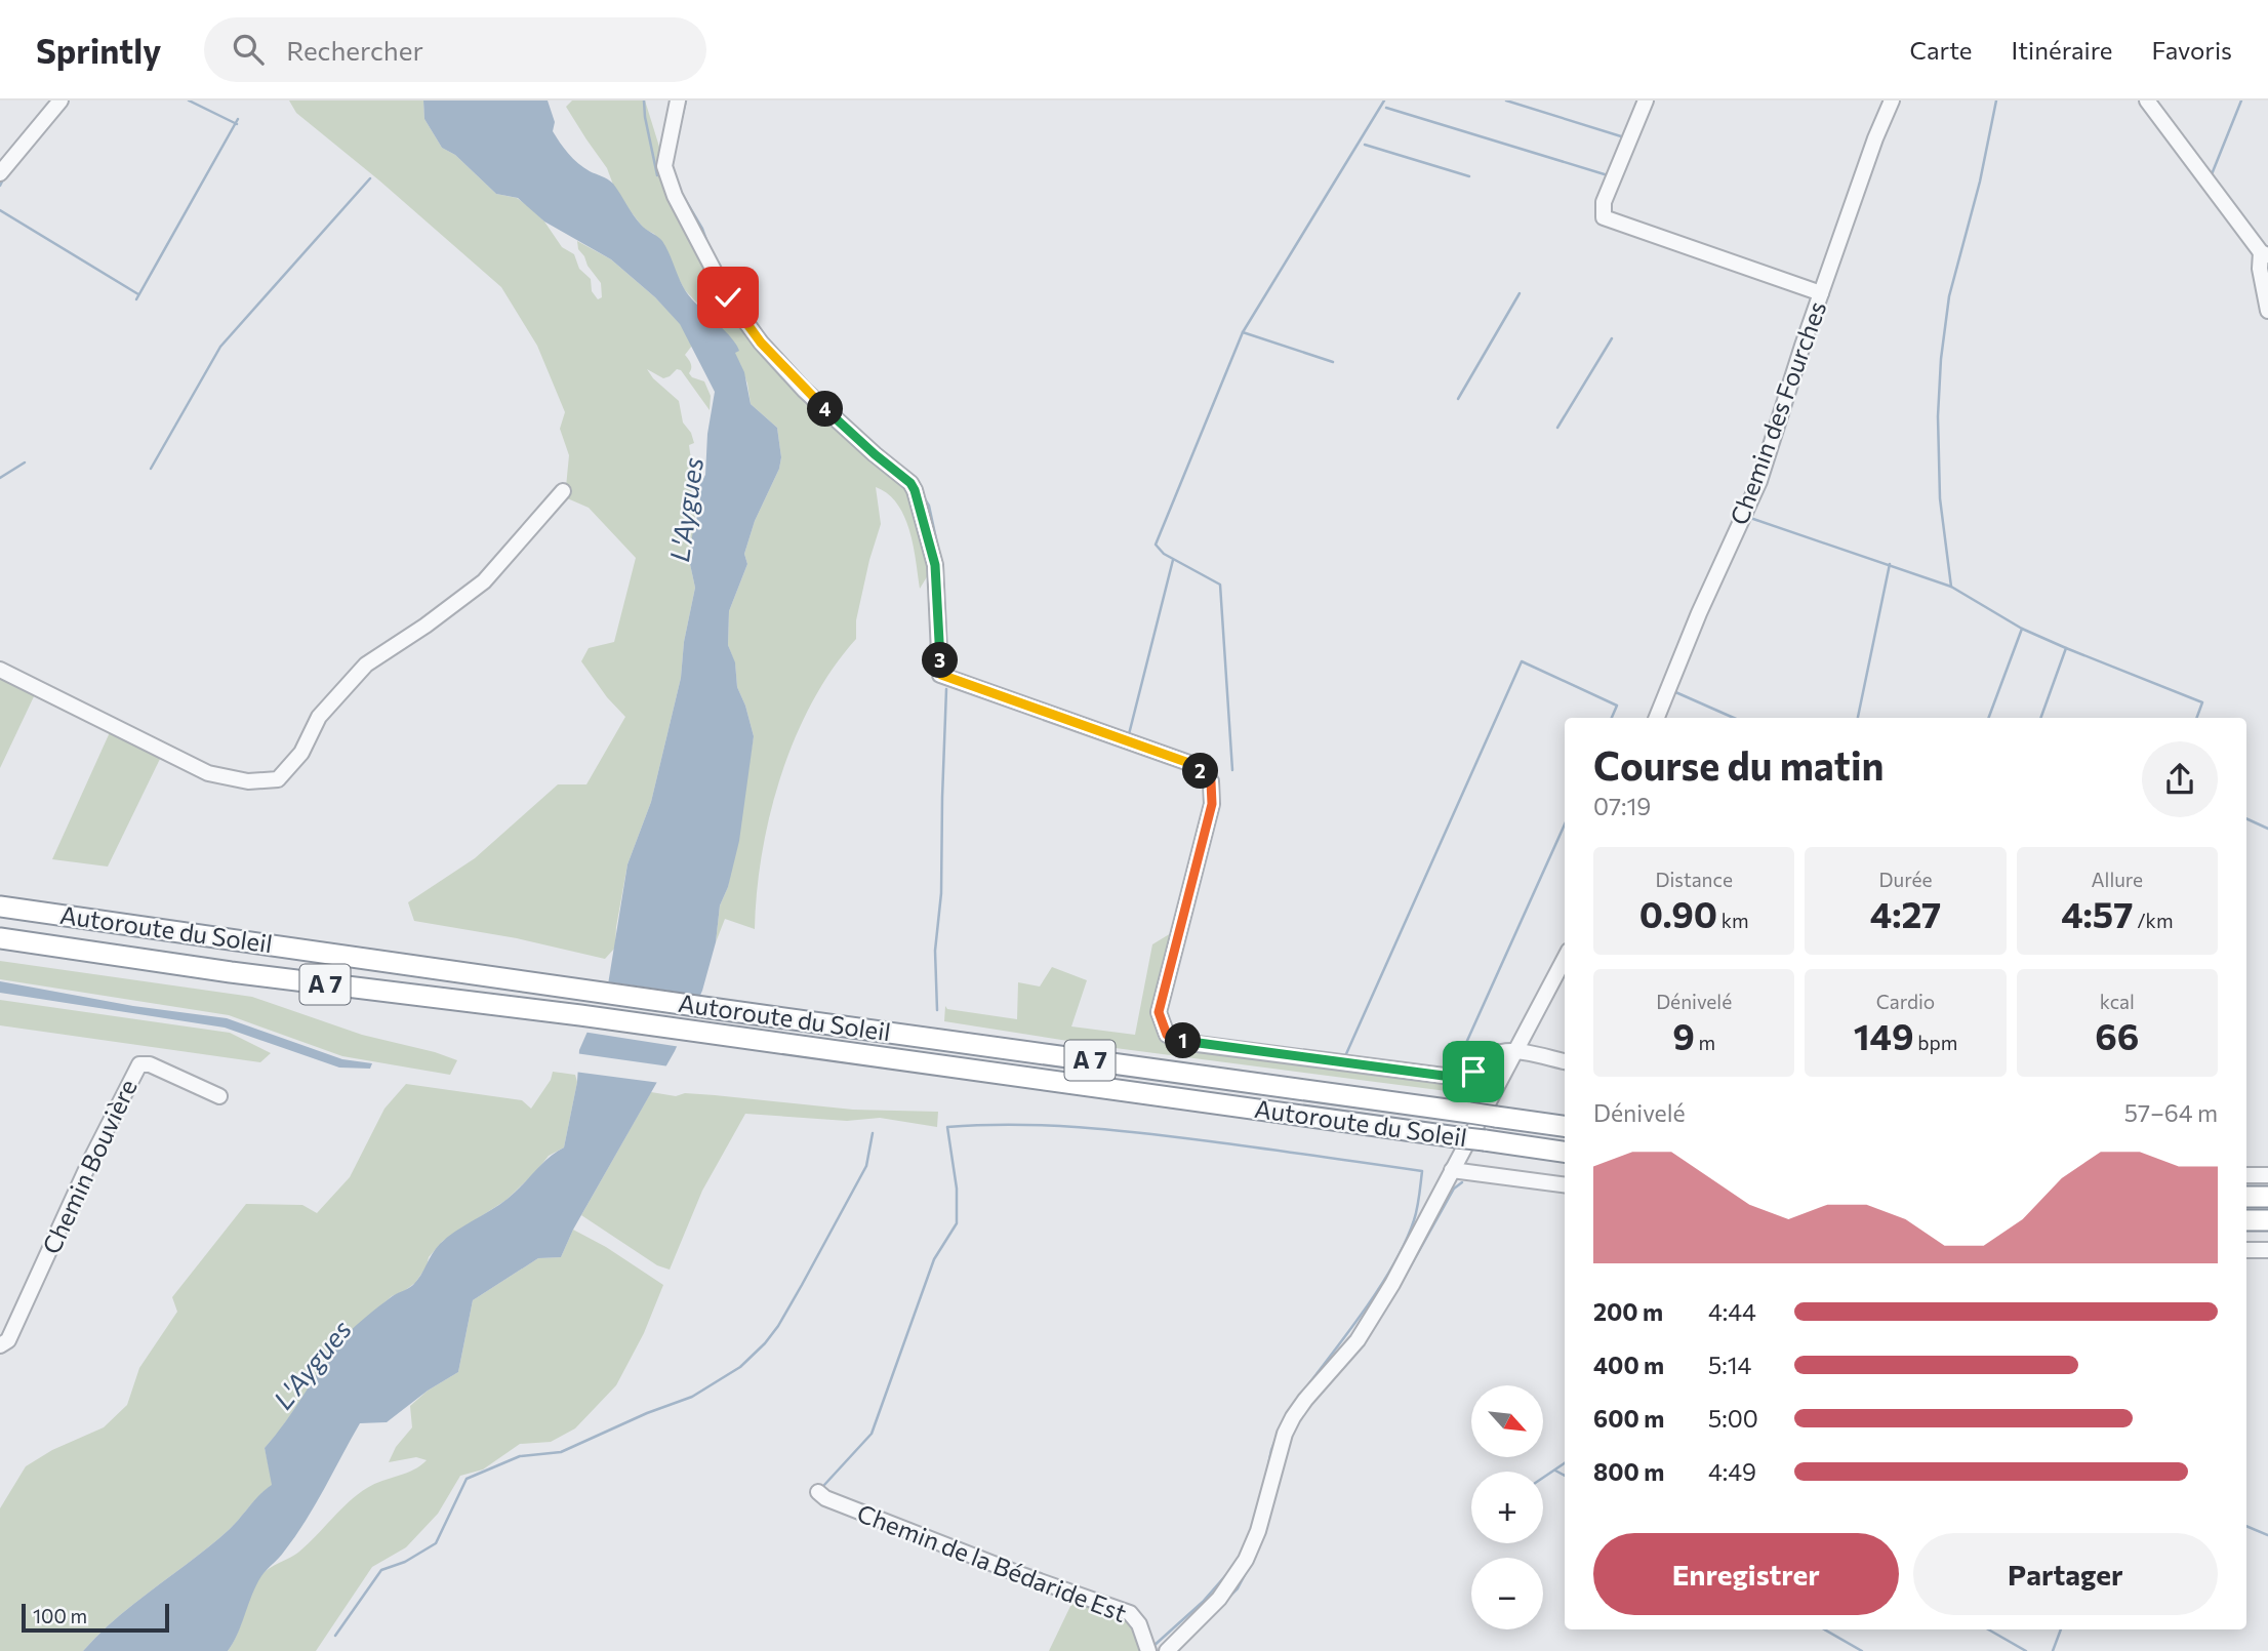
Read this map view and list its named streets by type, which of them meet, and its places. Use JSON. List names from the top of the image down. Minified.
{"streets":{"highway":["Autoroute du Soleil","A 7"],"street":["Chemin des Fourches","Chemin Bouvière","Chemin de la Bédaride Est"]},"water":["L'Aygues"],"scale_bar":"100 m","north":"bottom right","page":{"header":"Sprintly","search":"Rechercher","nav":["Carte","Itinéraire","Favoris"],"pins":["4","3","2","1"],"heading":["Course du matin","07:19"],"stats":[["Distance","0.90 km"],["Durée","4:27"],["Allure","4:57 /km"],["Dénivelé","9 m"],["Cardio","149 bpm"],["kcal","66"]],"chart":["Dénivelé","57–64 m"],"list":[{"name":"200 m","note":"4:44"},{"name":"400 m","note":"5:14"},{"name":"600 m","note":"5:00"},{"name":"800 m","note":"4:49"}],"map_buttons":["+","−"],"buttons":["Enregistrer","Partager"],"scale":"100 m"}}
